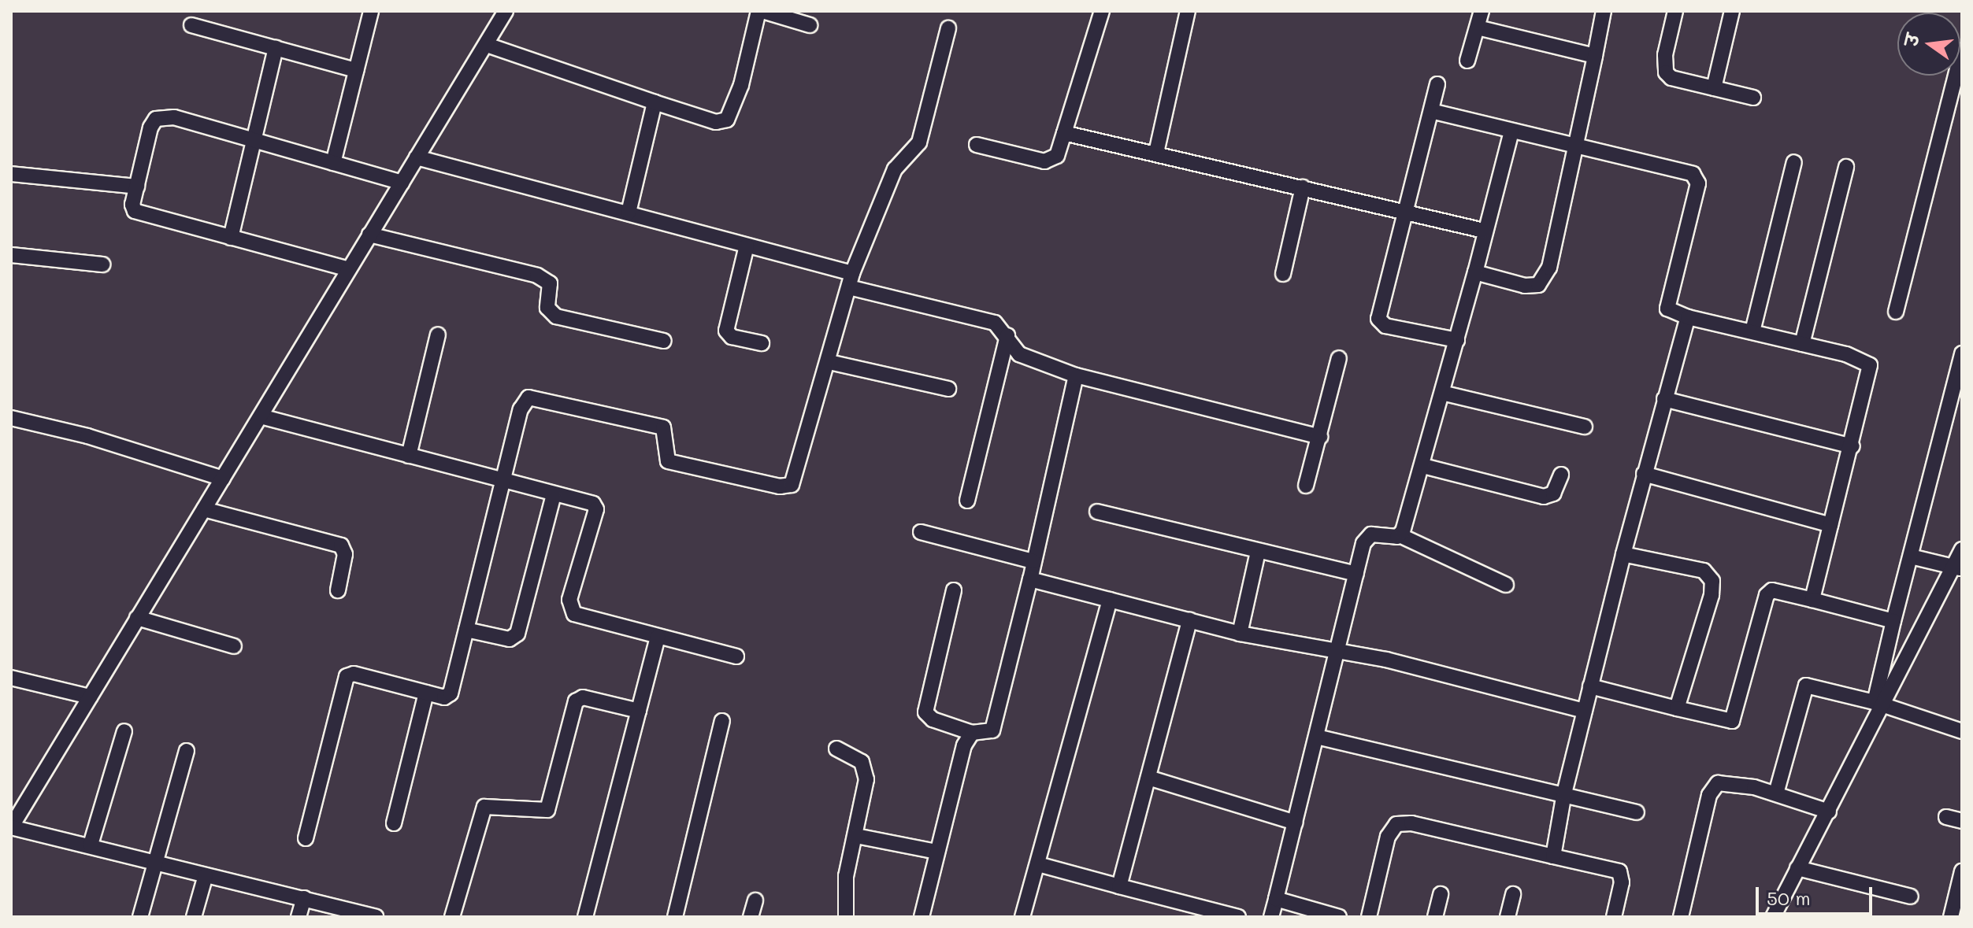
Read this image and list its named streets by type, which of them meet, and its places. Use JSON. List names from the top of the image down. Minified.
{"scale_bar":"50 m","north":"left"}
